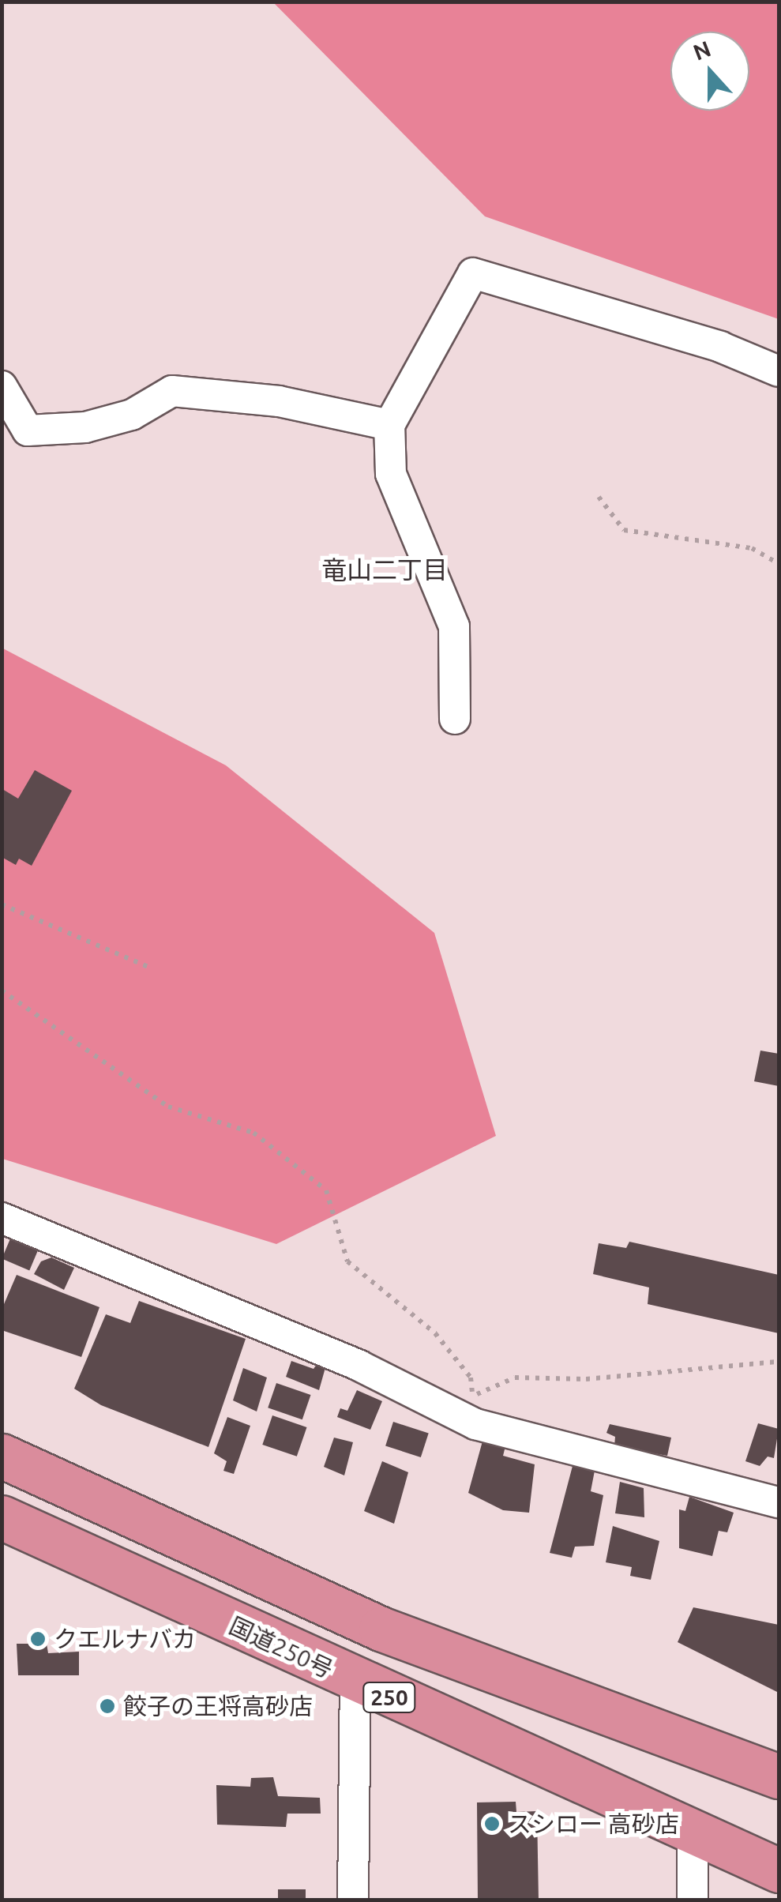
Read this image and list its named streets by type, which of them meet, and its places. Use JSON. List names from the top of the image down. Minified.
{"streets":{"highway":["国道250号","250"]},"districts":["竜山二丁目"],"places":["クエルナバカ","餃子の王将高砂店","スシロー 高砂店"],"north":"top"}
